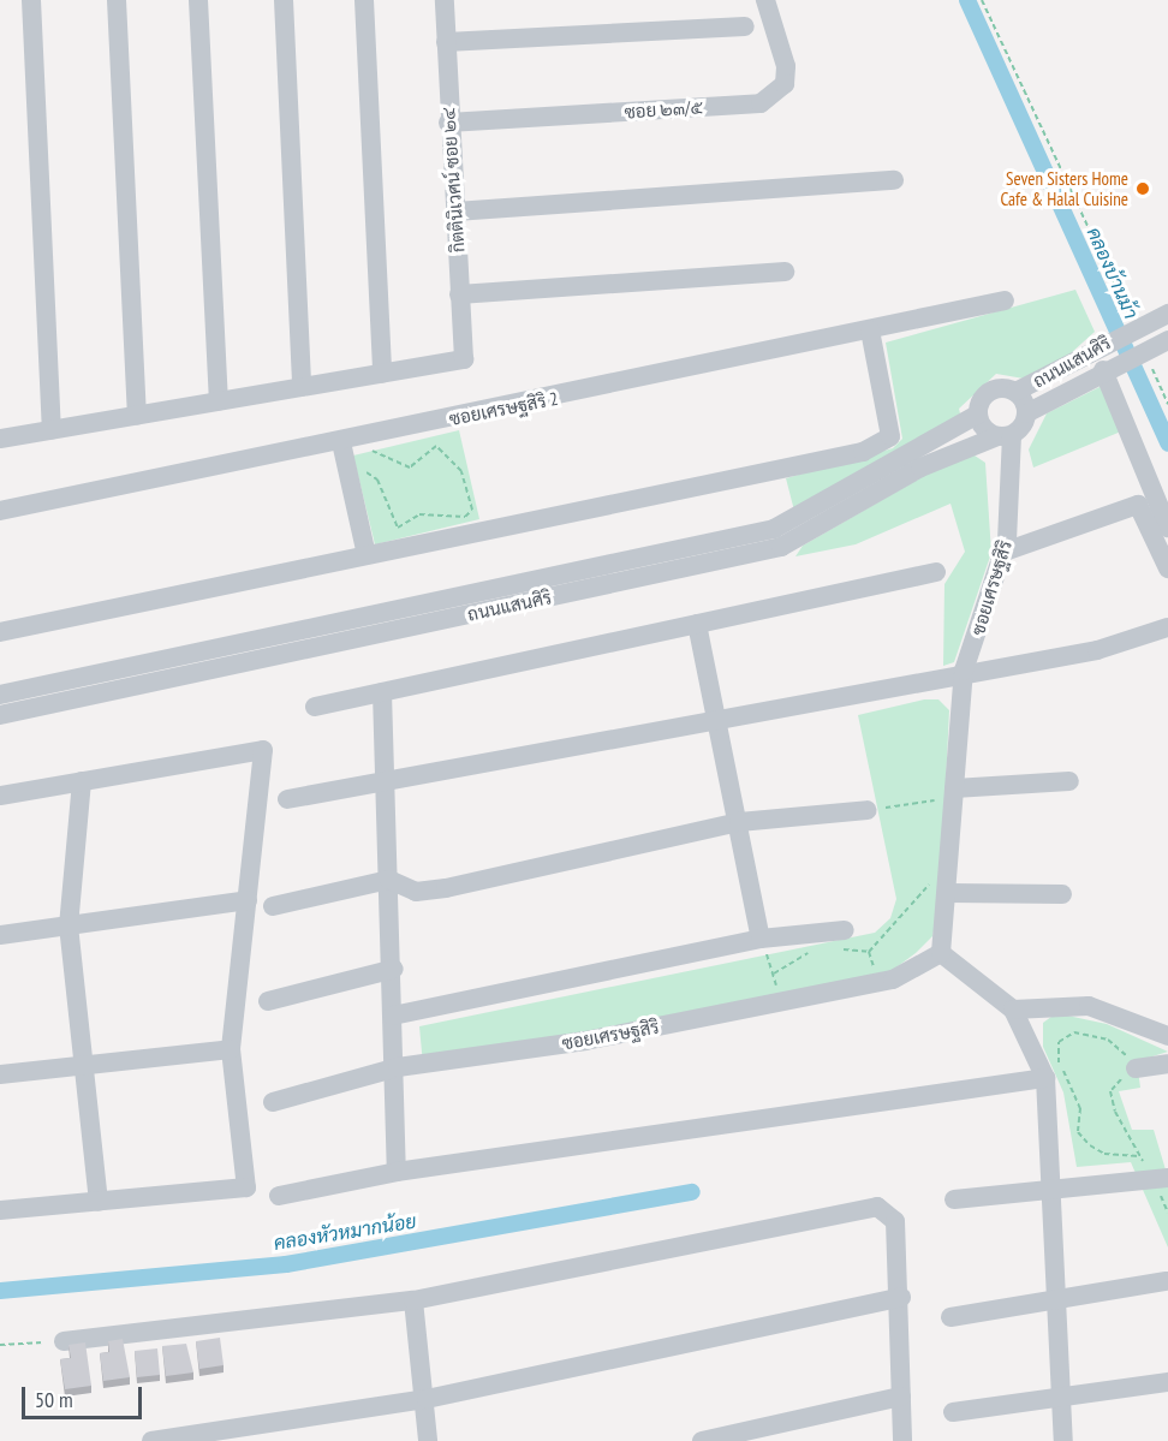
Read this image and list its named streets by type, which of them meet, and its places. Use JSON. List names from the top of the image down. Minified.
{"streets":{"street":["ซอย ๒๓/๕","กิตตินิเวศน์ ซอย ๒๔","ถนนแสนศิริ","ซอยเศรษฐสิริ 2","ซอยเศรษฐสิริ"]},"crossings":[["ซอย ๒๓/๕","กิตตินิเวศน์ ซอย ๒๔"],["ถนนแสนศิริ","ซอยเศรษฐสิริ"]],"water":["คลองบ้านม้า","คลองหัวหมากน้อย"],"places":["Seven Sisters Home Cafe & Halal Cuisine"],"scale_bar":"50 m"}
